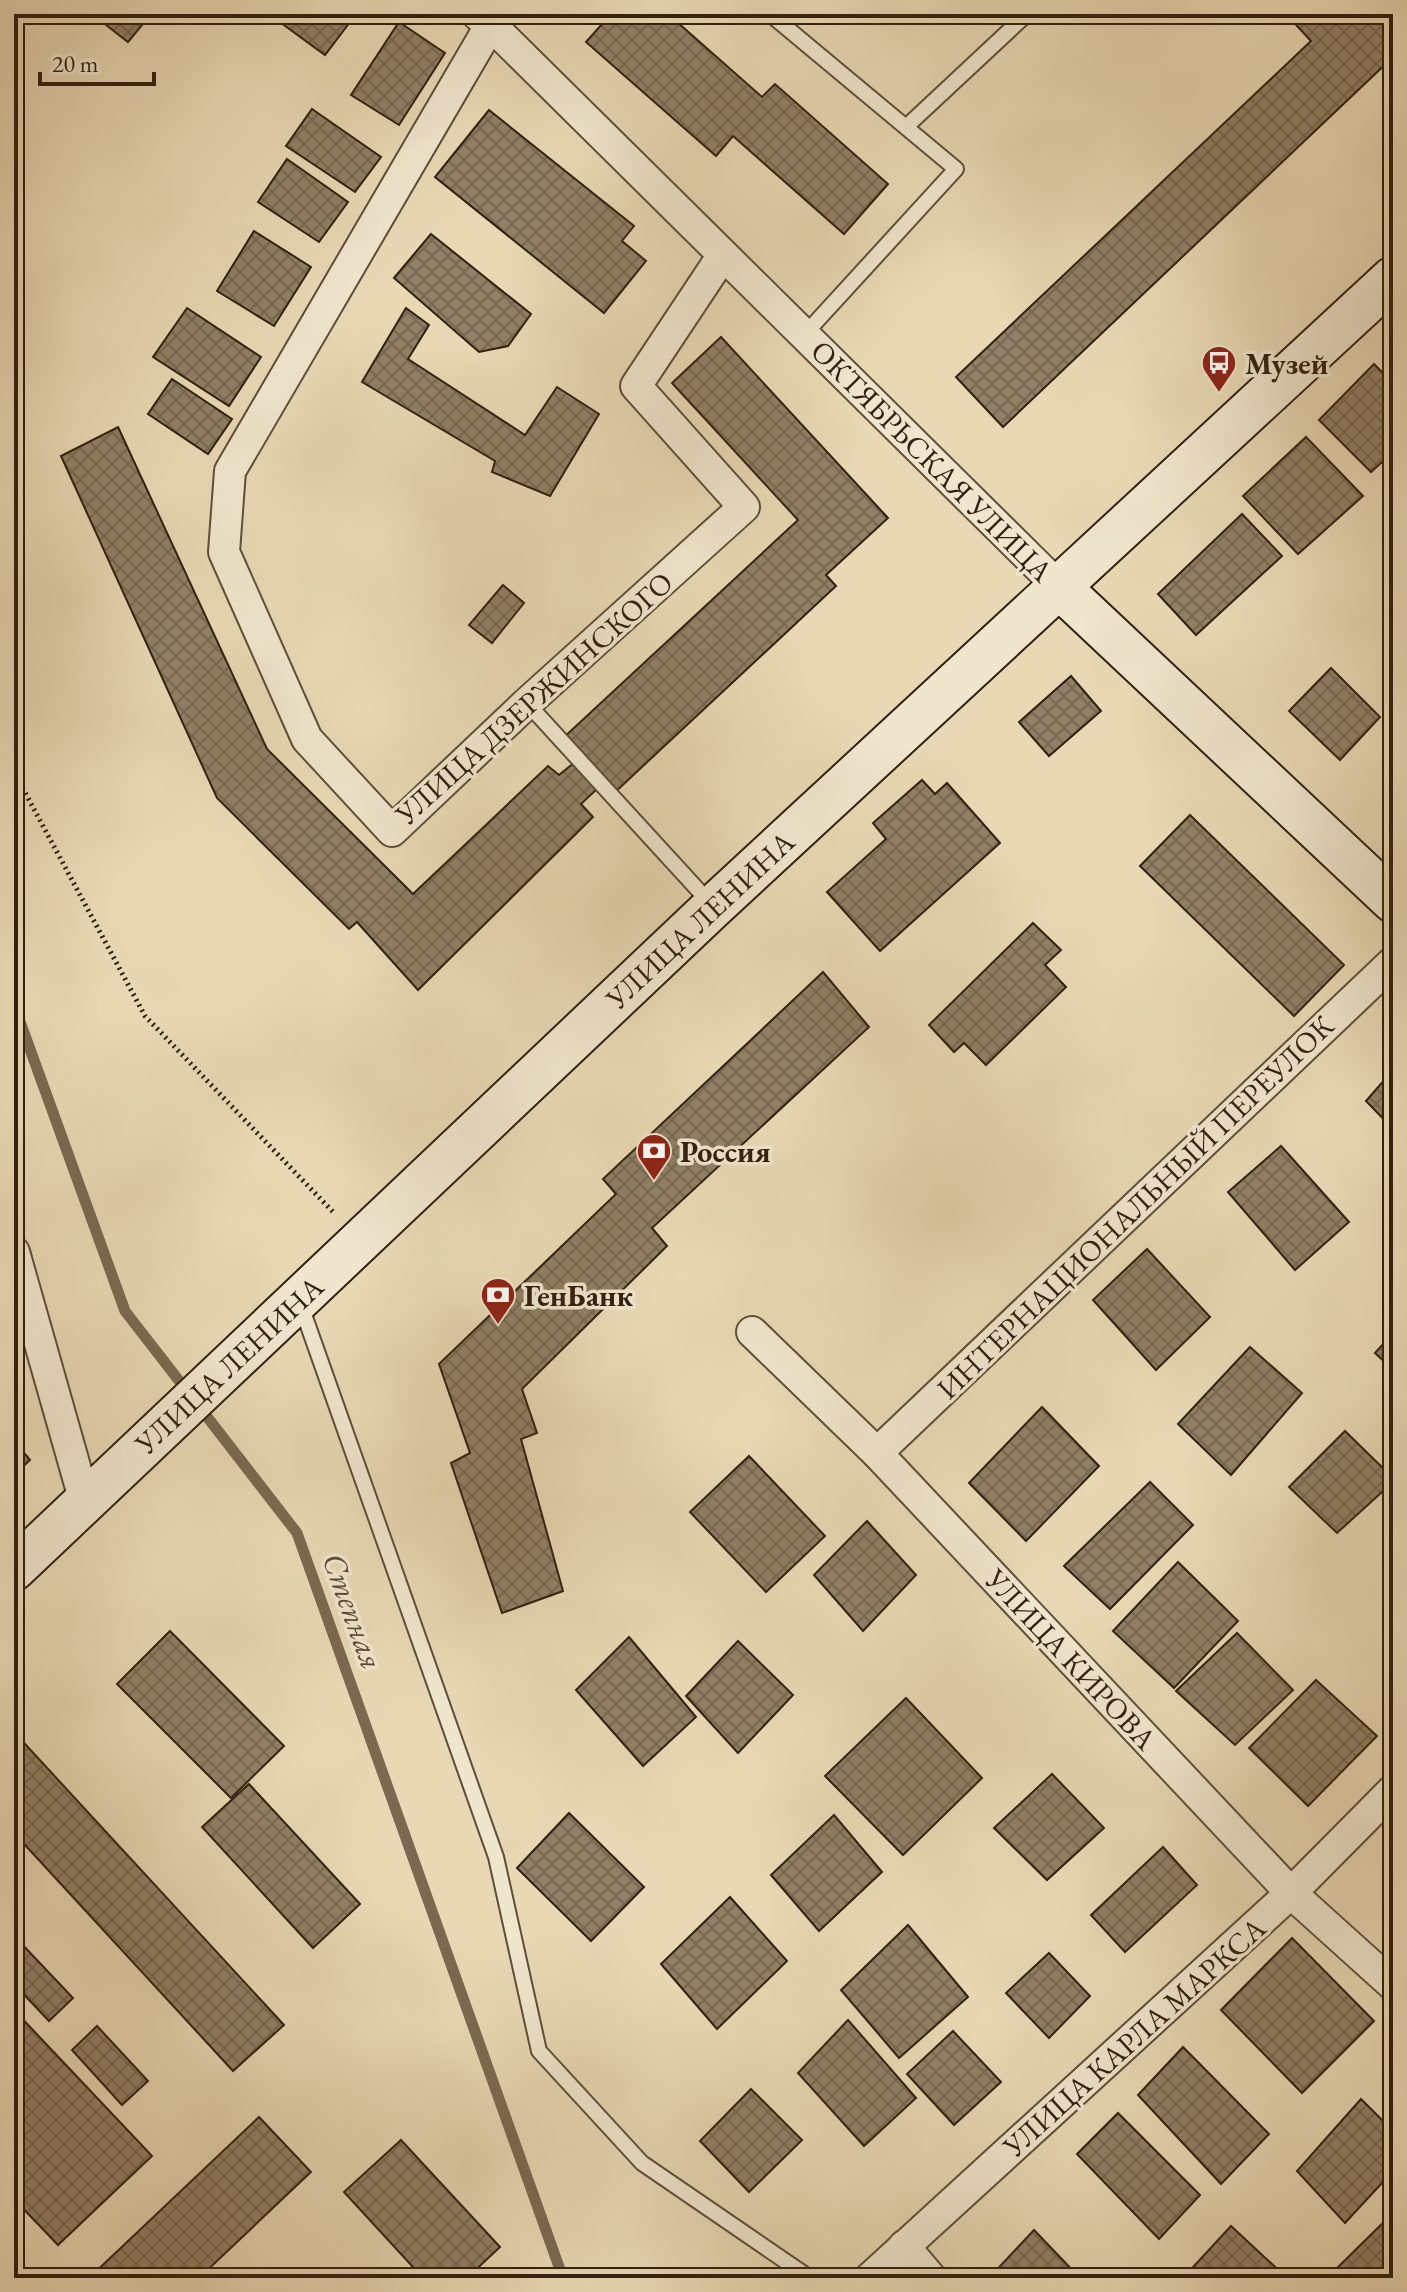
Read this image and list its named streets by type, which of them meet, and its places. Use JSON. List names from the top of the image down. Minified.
{"streets":{"main road":["ОКТЯБРЬСКАЯ УЛИЦА","УЛИЦА ЛЕНИНА"],"street":["УЛИЦА ДЗЕРЖИНСКОГО","ИНТЕРНАЦИОНАЛЬНЫЙ ПЕРЕУЛОК","УЛИЦА КИРОВА","УЛИЦА КАРЛА МАРКСА"]},"crossings":[["ОКТЯБРЬСКАЯ УЛИЦА","УЛИЦА ДЗЕРЖИНСКОГО"],["ОКТЯБРЬСКАЯ УЛИЦА","УЛИЦА ЛЕНИНА"],["ИНТЕРНАЦИОНАЛЬНЫЙ ПЕРЕУЛОК","УЛИЦА КИРОВА"],["УЛИЦА КИРОВА","УЛИЦА КАРЛА МАРКСА"]],"water":["Степная"],"places":{"bus stop":["Музей"],"bank":["Россия","ГенБанк"]},"scale_bar":"20 m"}
